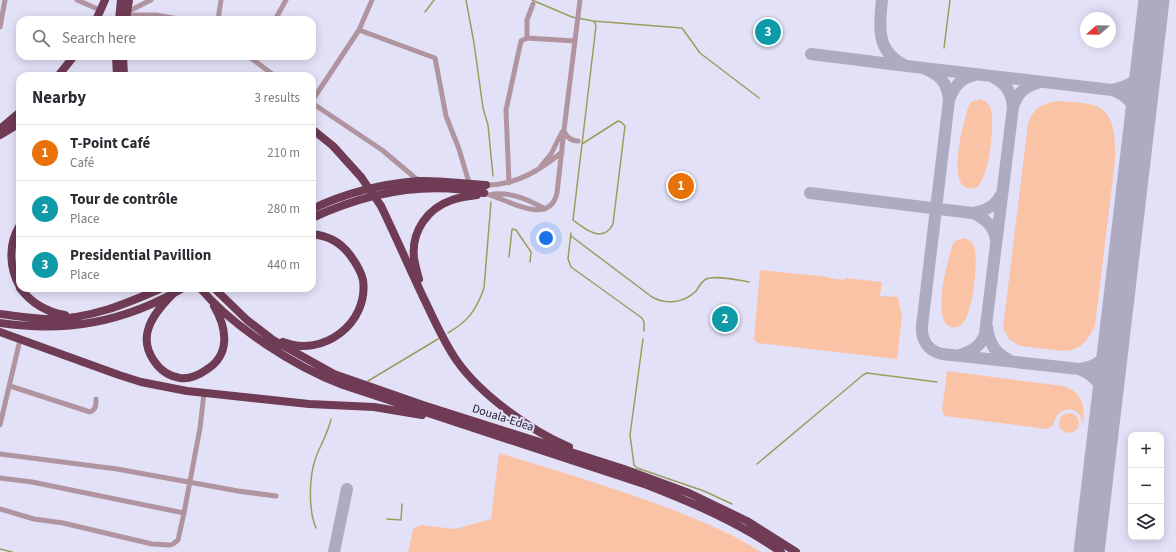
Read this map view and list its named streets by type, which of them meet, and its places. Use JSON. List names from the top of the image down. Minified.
{"streets":{"highway":["Douala-Edea"]},"north":"left","page":{"search":"Search here","pins":["3","1","2"],"heading":["Nearby","3 results"],"list":[{"mark":"1","name":"T-Point Café","note":"Café","value":"210 m"},{"mark":"2","name":"Tour de contrôle","note":"Place","value":"280 m"},{"mark":"3","name":"Presidential Pavillion","note":"Place","value":"440 m"}],"map_buttons":["+","−"]}}
